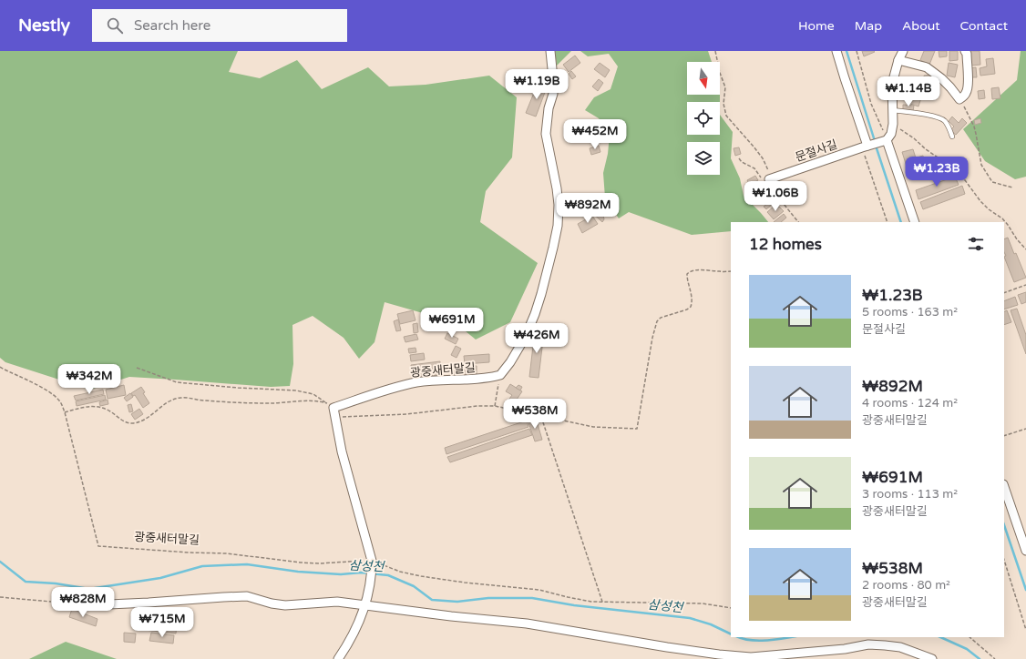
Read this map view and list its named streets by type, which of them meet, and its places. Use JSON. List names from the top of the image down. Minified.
{"streets":{"street":["문절사길","광중새터말길"]},"water":["삼성천"],"north":"bottom","page":{"header":"Nestly","search":"Search here","nav":["Home","Map","About","Contact"],"price":["₩1.19B","₩1.14B","₩452M","₩1.23B","₩1.06B","₩892M","₩691M","₩426M","₩342M","₩538M","₩828M","₩715M"],"heading":"12 homes","list":[{"name":"₩1.23B","note":"5 rooms · 163 m² · 문절사길"},{"name":"₩892M","note":"4 rooms · 124 m² · 광중새터말길"},{"name":"₩691M","note":"3 rooms · 113 m² · 광중새터말길"},{"name":"₩538M","note":"2 rooms · 80 m² · 광중새터말길"}]}}
